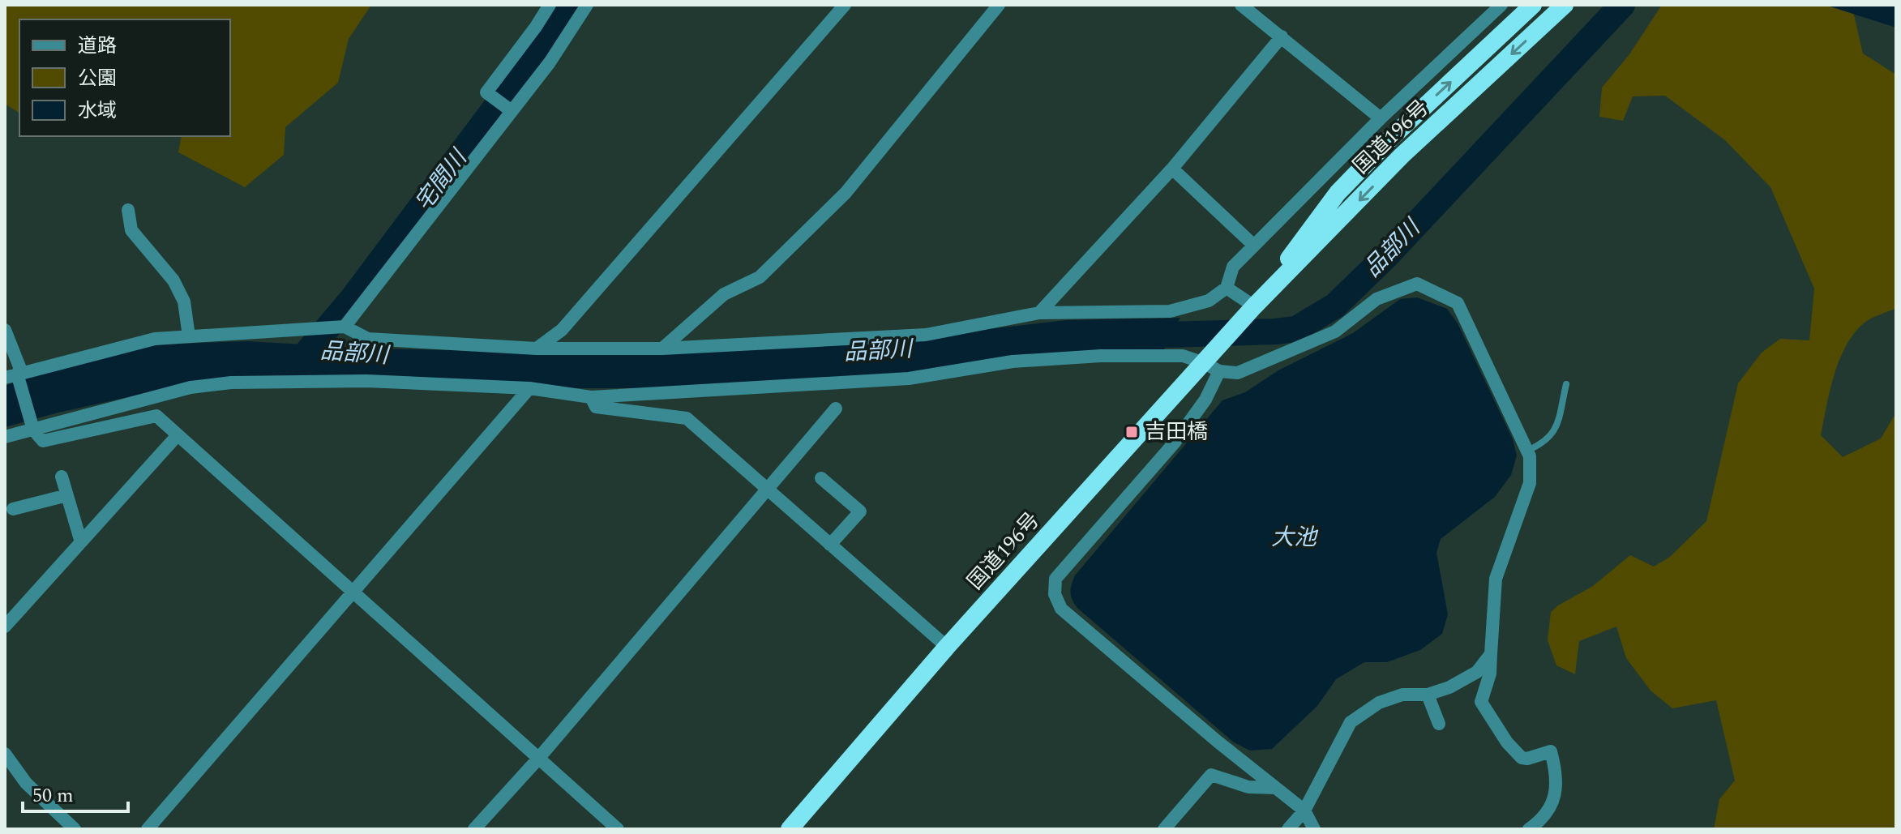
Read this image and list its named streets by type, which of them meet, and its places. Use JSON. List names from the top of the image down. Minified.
{"streets":{"highway":["国道196号"]},"water":["宅間川","品部川","大池"],"places":{"transit":["吉田橋"]},"legend":["道路","公園","水域"],"scale_bar":"50 m"}
